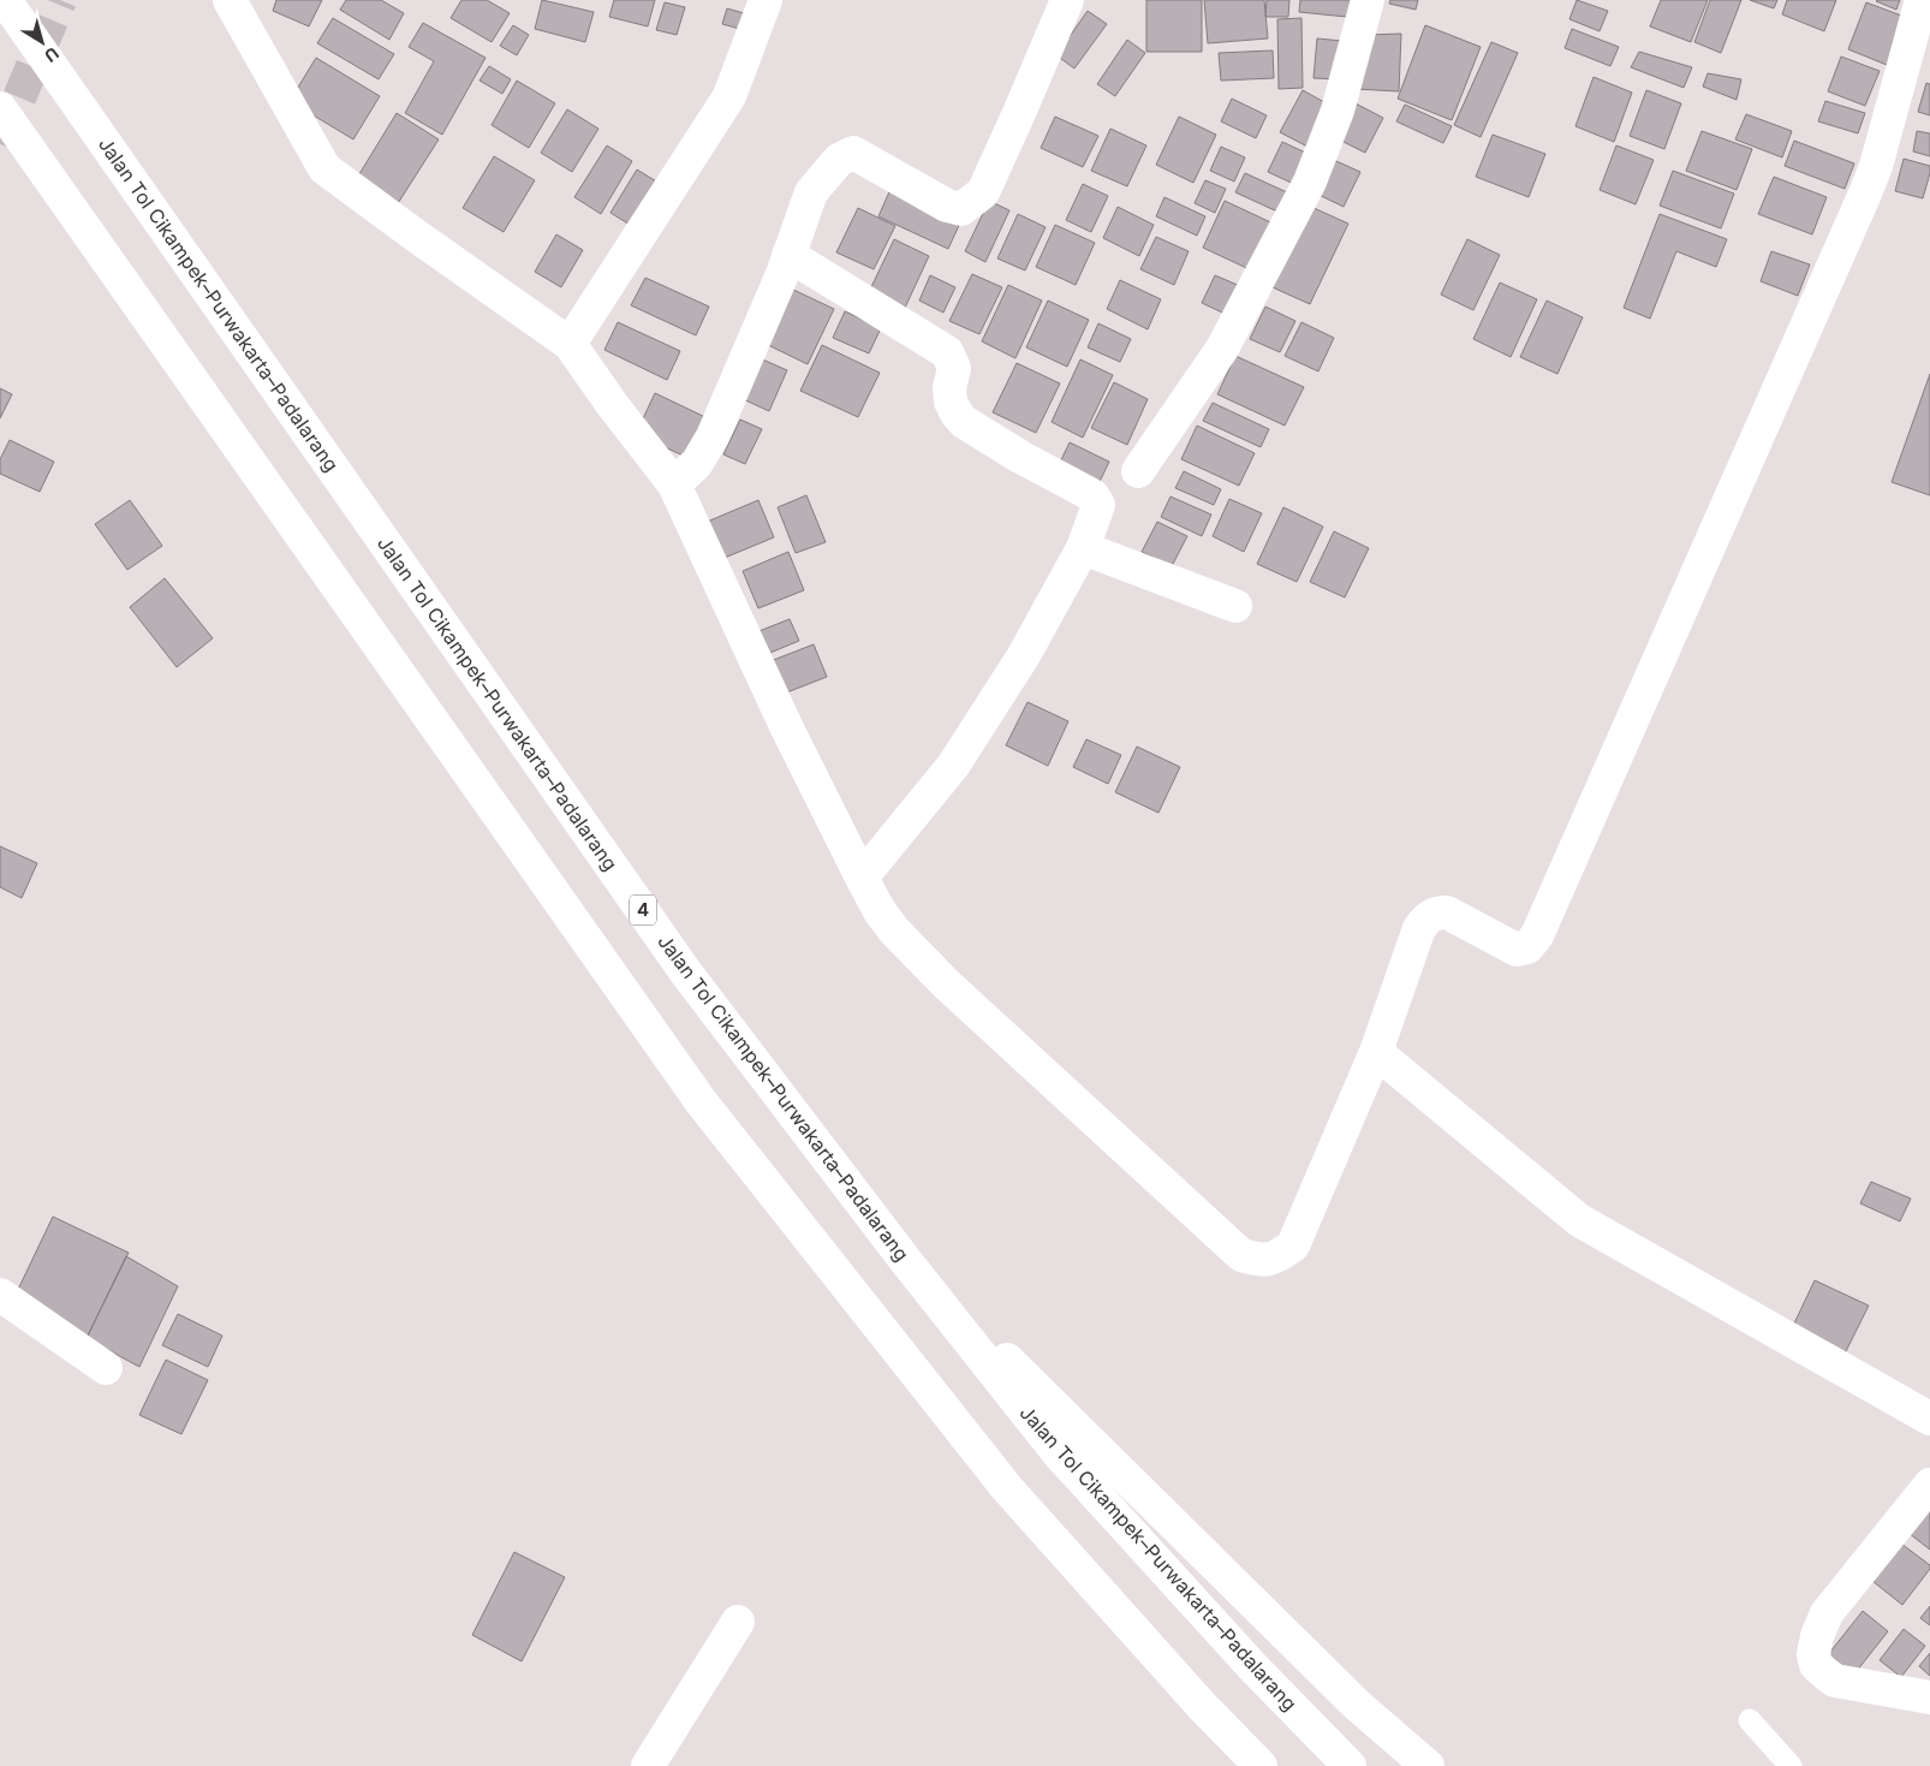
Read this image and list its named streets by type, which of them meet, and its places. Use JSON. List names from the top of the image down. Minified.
{"streets":{"main road":["Jalan Tol Cikampek–Purwakarta–Padalarang","4"]},"north":"bottom right"}
